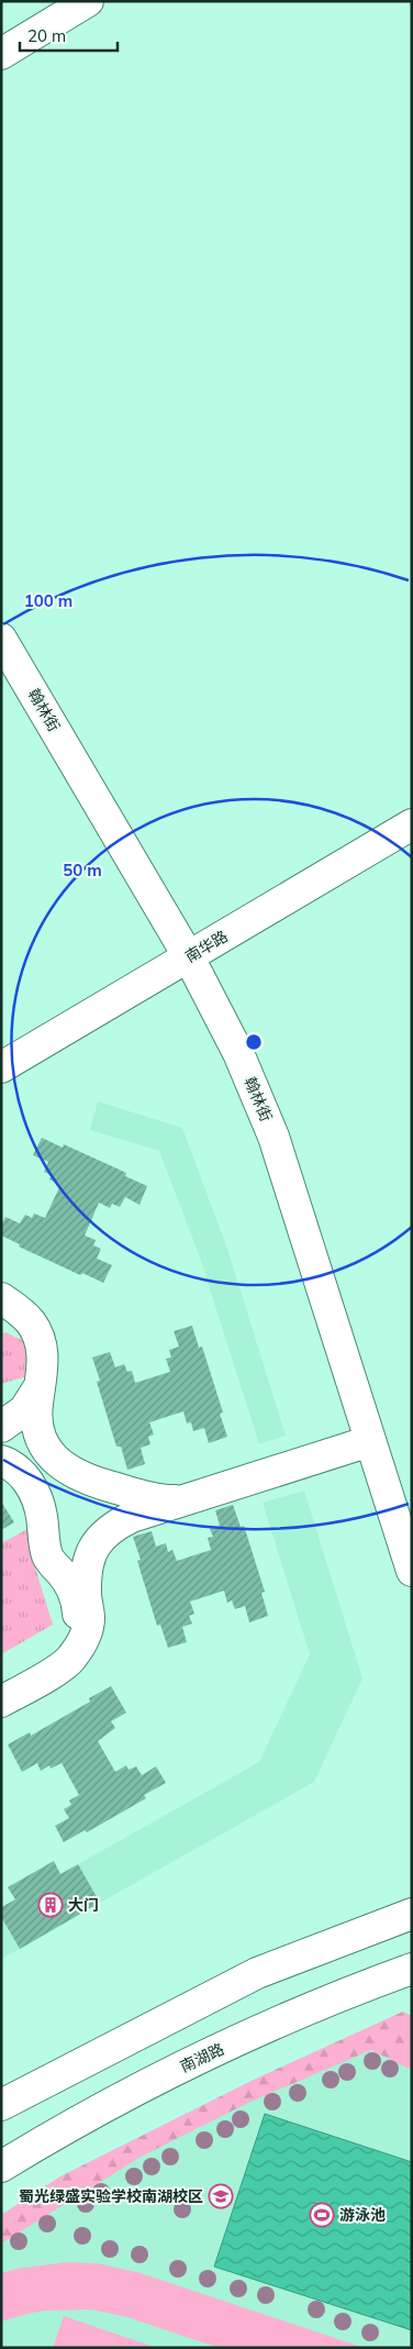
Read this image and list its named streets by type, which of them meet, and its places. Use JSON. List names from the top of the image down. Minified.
{"streets":{"street":["翰林街","南华路","南湖路"]},"crossings":[["翰林街","南华路"]],"places":{"building":["大门"],"school or university":["蜀光绿盛实验学校南湖校区"],"sports":["游泳池"]},"scale_bar":"20 m","rings":["100 m","50 m"]}
